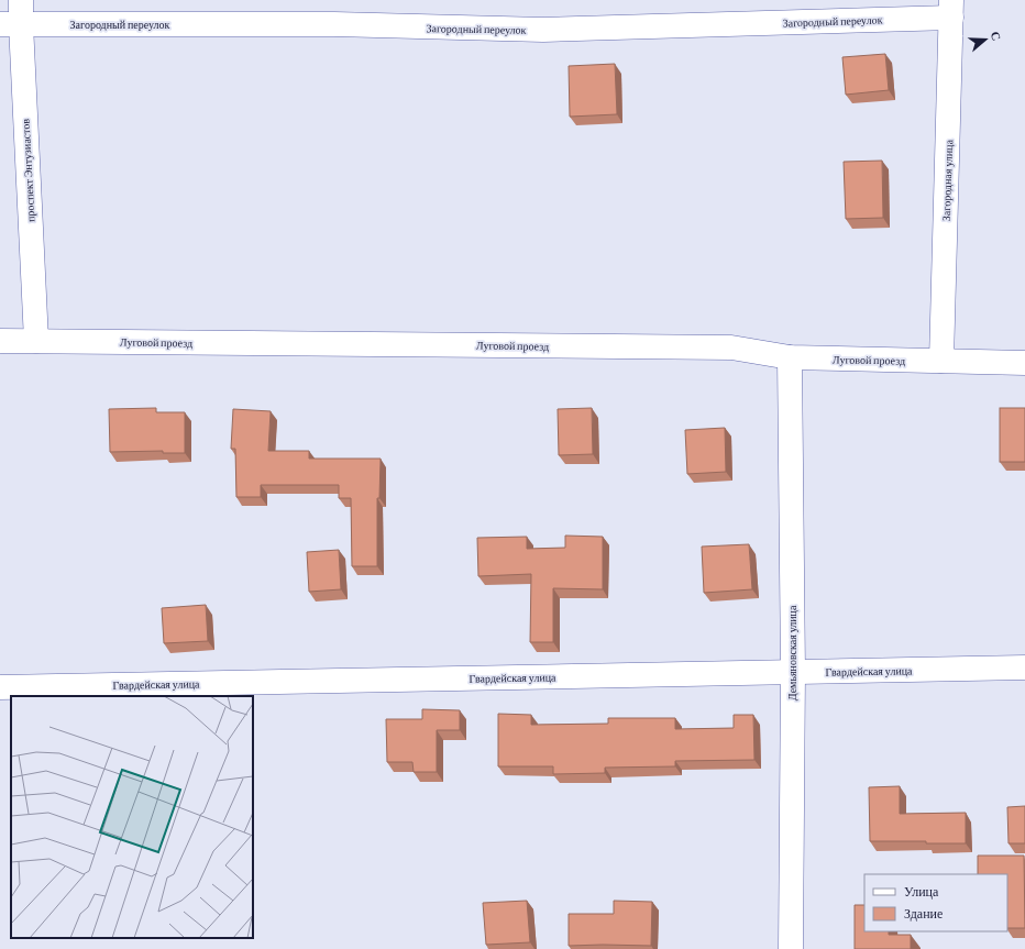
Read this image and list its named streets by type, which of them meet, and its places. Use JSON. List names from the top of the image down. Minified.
{"streets":{"street":["Загородный переулок","проспект Энтузиастов","Загородная улица","Луговой проезд","Демьяновская улица","Гвардейская улица"]},"crossings":[["Загородный переулок","проспект Энтузиастов"],["Загородный переулок","Загородная улица"],["проспект Энтузиастов","Луговой проезд"],["Загородная улица","Луговой проезд"],["Луговой проезд","Демьяновская улица"],["Демьяновская улица","Гвардейская улица"]],"legend":["Улица","Здание"],"north":"right"}
